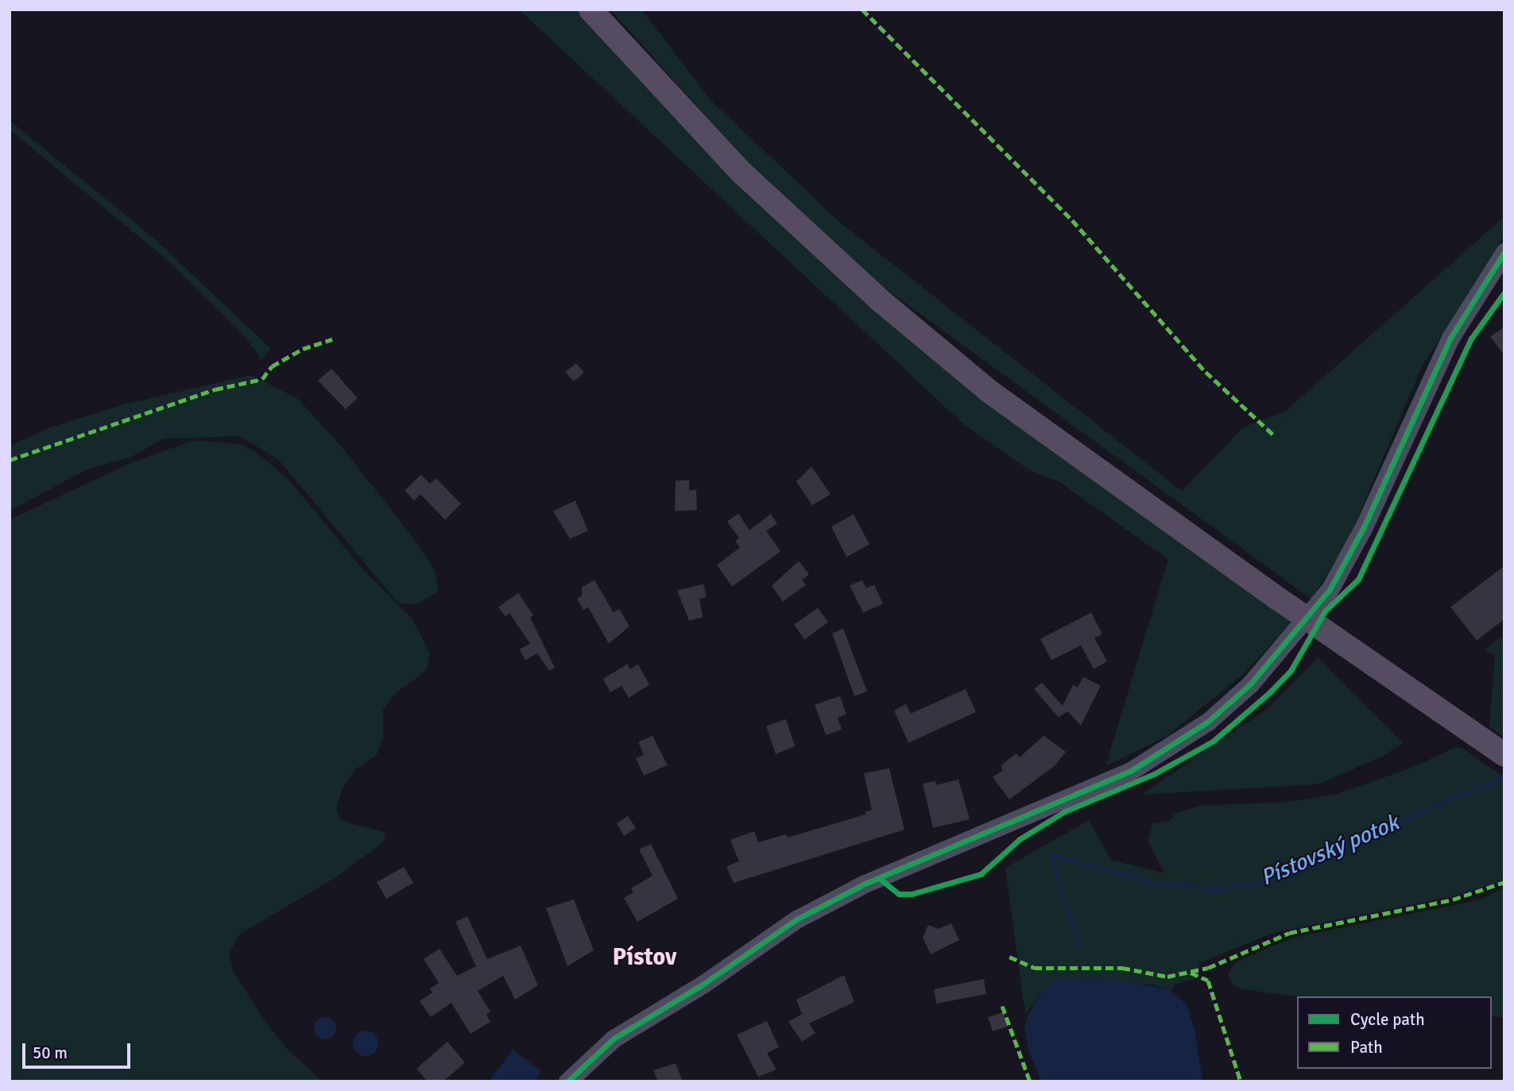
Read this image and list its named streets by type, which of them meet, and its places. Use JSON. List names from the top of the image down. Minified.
{"districts":["Pístov"],"water":["Pístovský potok"],"legend":["Cycle path","Path"],"scale_bar":"50 m"}
